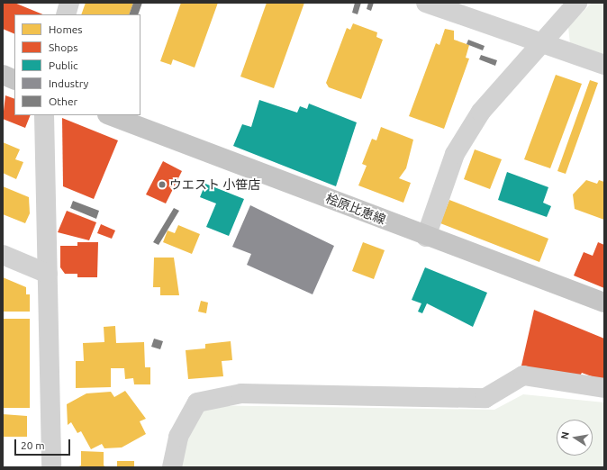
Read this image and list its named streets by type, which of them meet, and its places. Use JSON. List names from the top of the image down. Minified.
{"streets":{"main road":["桧原比恵線"]},"places":["ウエスト 小笹店"],"legend":["Homes","Shops","Public","Industry","Other"],"scale_bar":"20 m","north":"left"}
